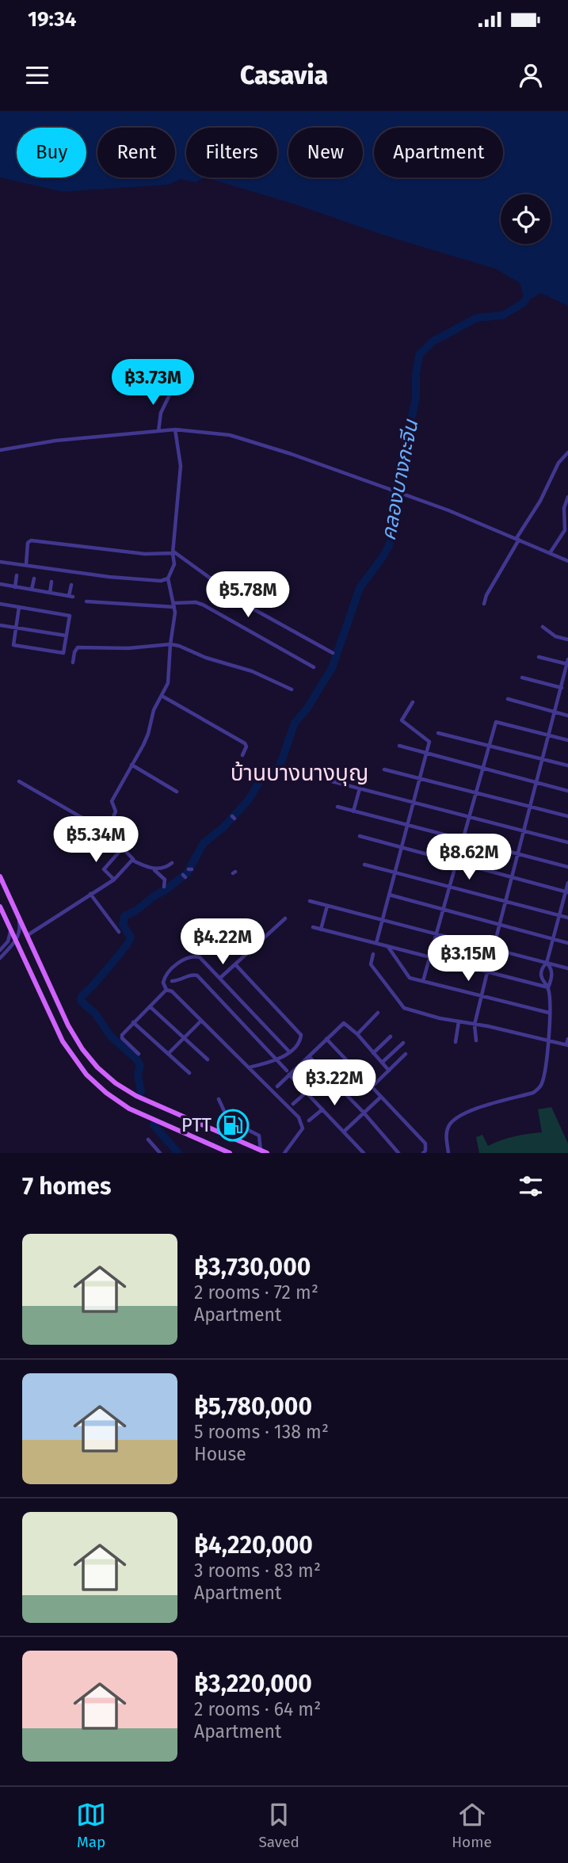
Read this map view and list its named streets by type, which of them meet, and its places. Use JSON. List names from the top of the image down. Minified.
{"districts":["บ้านบางนางบุญ"],"water":["คลองบางกะจีน"],"places":{"fuel station":["PTT"]},"page":{"status":"19:34","header":"Casavia","chip":["Buy","Rent","Filters","New","Apartment"],"price":["฿3.73M","฿5.78M","฿5.34M","฿8.62M","฿4.22M","฿3.15M","฿3.22M"],"heading":"7 homes","list":[{"name":"฿3,730,000","note":"2 rooms · 72 m² · Apartment"},{"name":"฿5,780,000","note":"5 rooms · 138 m² · House"},{"name":"฿4,220,000","note":"3 rooms · 83 m² · Apartment"},{"name":"฿3,220,000","note":"2 rooms · 64 m² · Apartment"}],"tabs":["Map","Saved","Home"]}}
